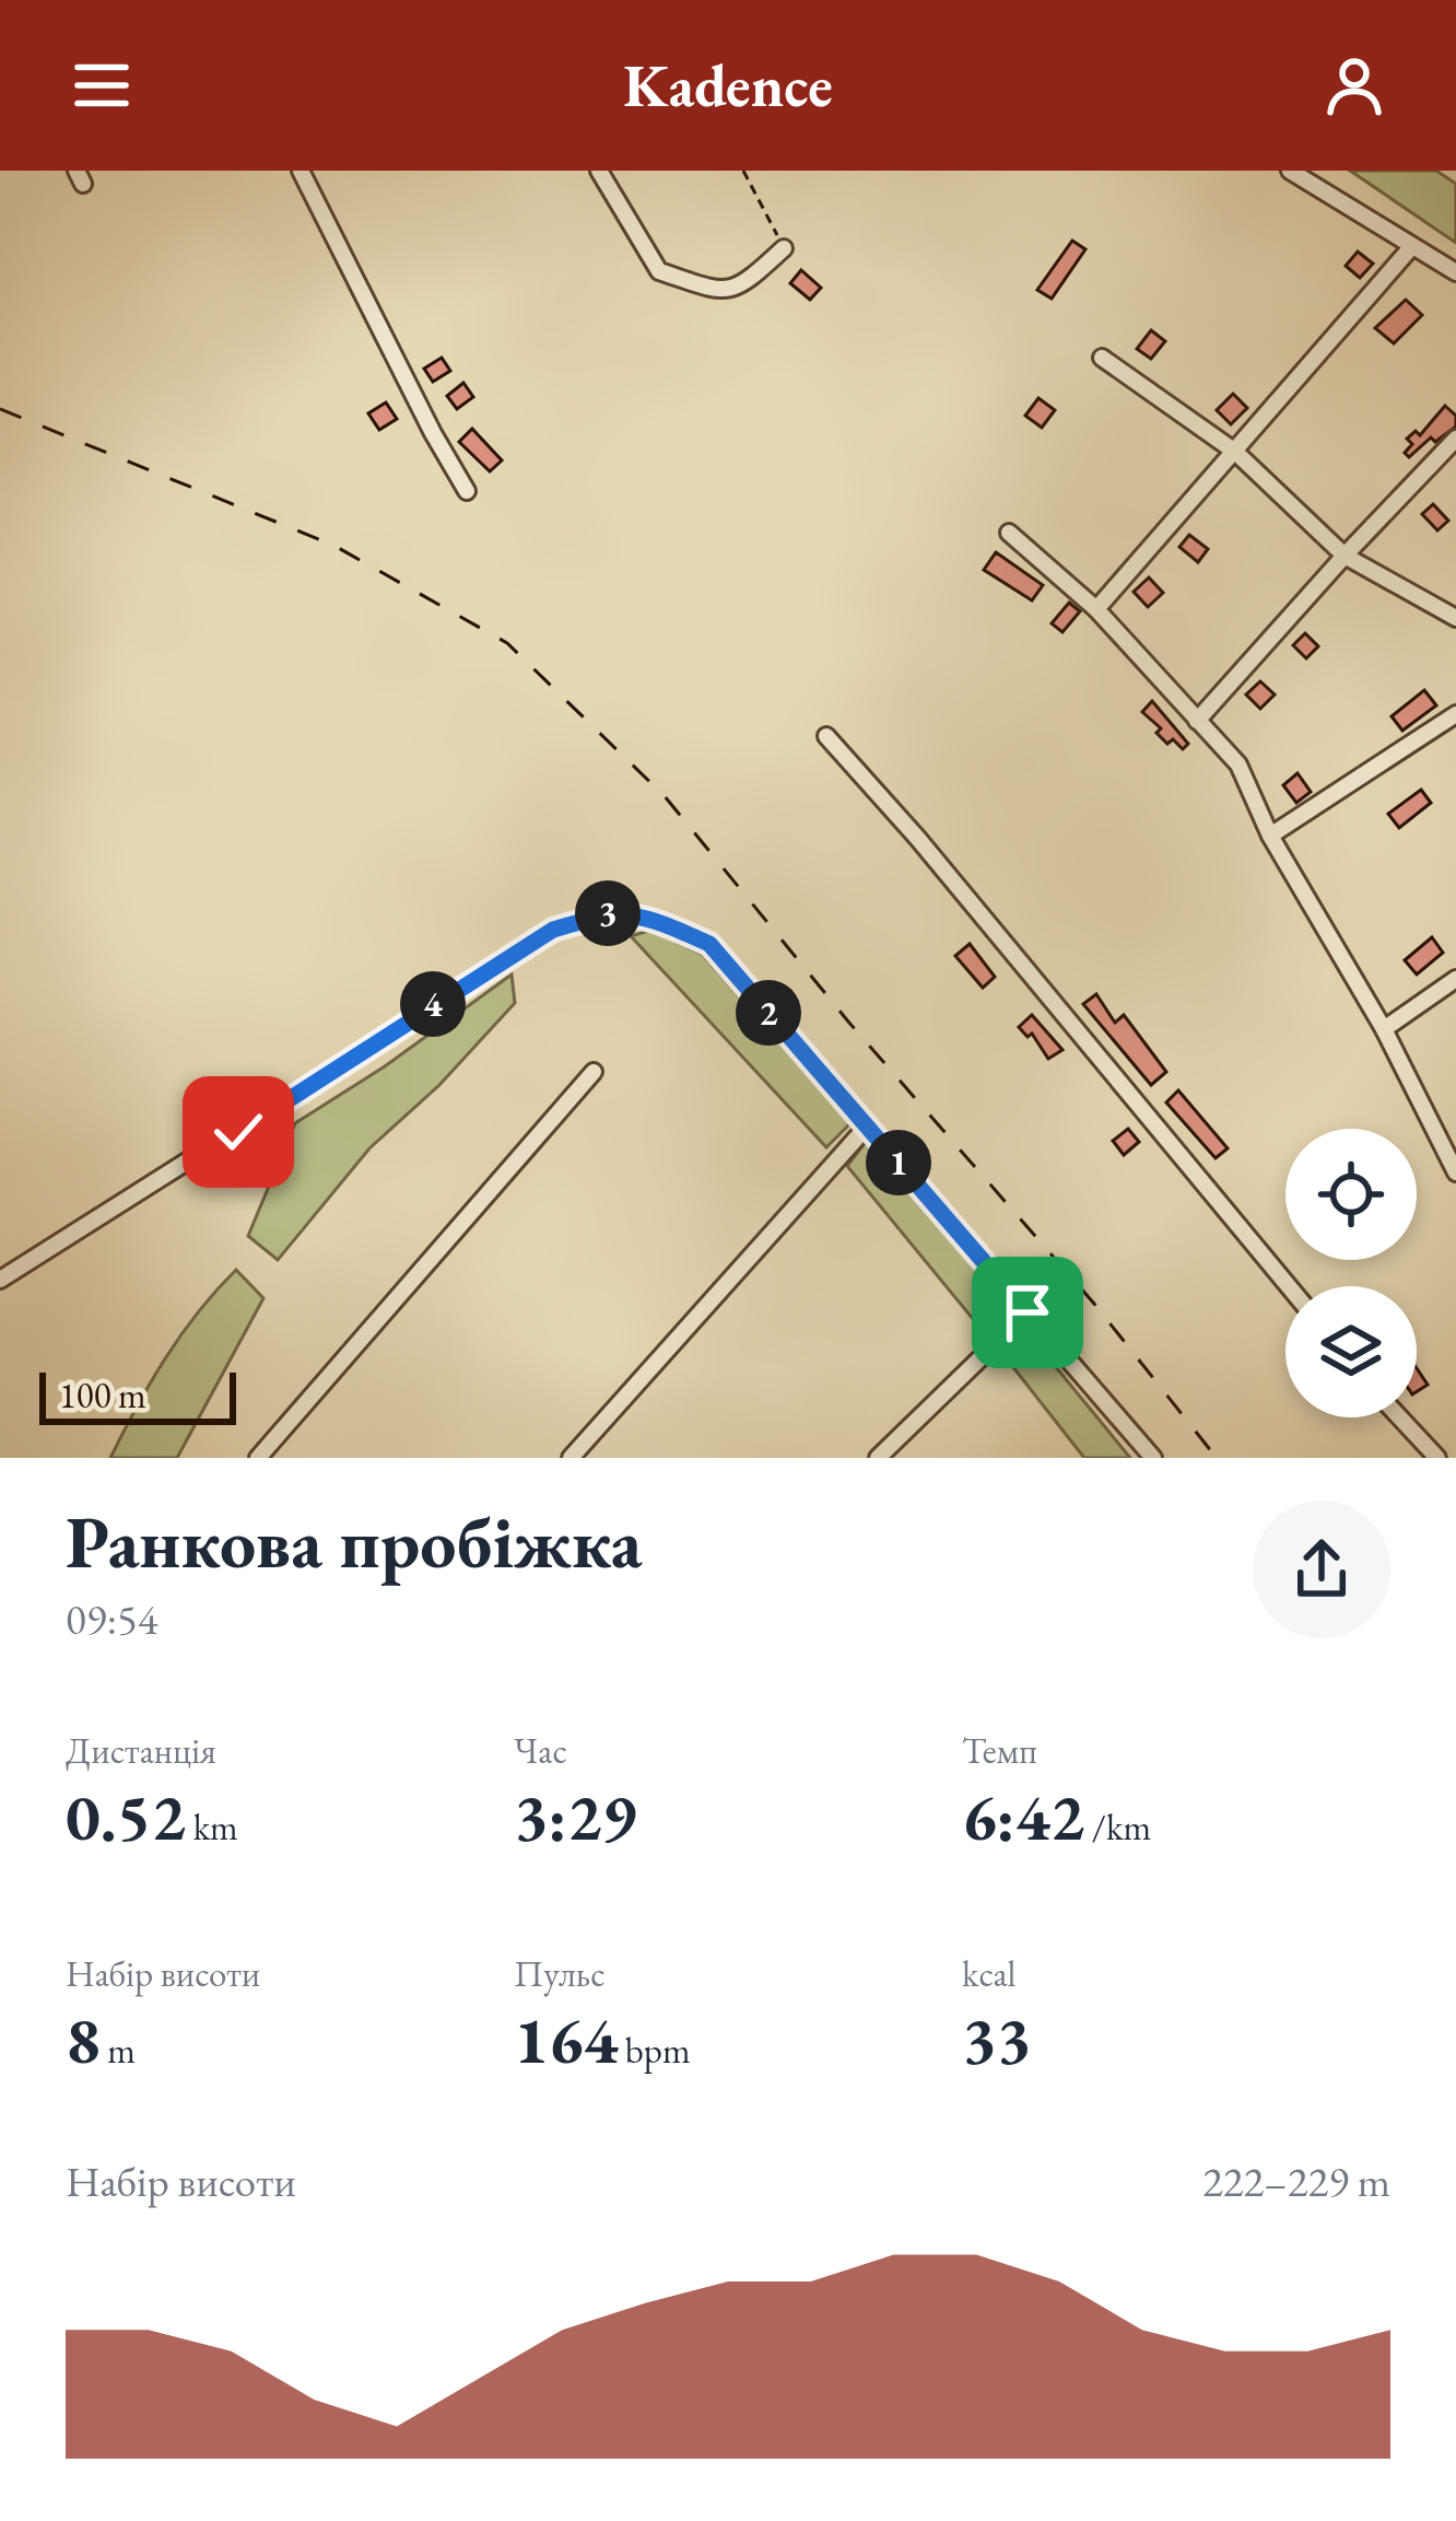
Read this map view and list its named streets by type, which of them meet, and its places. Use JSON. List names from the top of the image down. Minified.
{"scale_bar":"100 m","page":{"header":"Kadence","pins":["3","4","2","1"],"scale":"100 m","heading":["Ранкова пробіжка","09:54"],"stats":[["Дистанція","0.52 km"],["Час","3:29"],["Темп","6:42 /km"],["Набір висоти","8 m"],["Пульс","164 bpm"],["kcal","33"]],"chart":["Набір висоти","222–229 m"]}}
